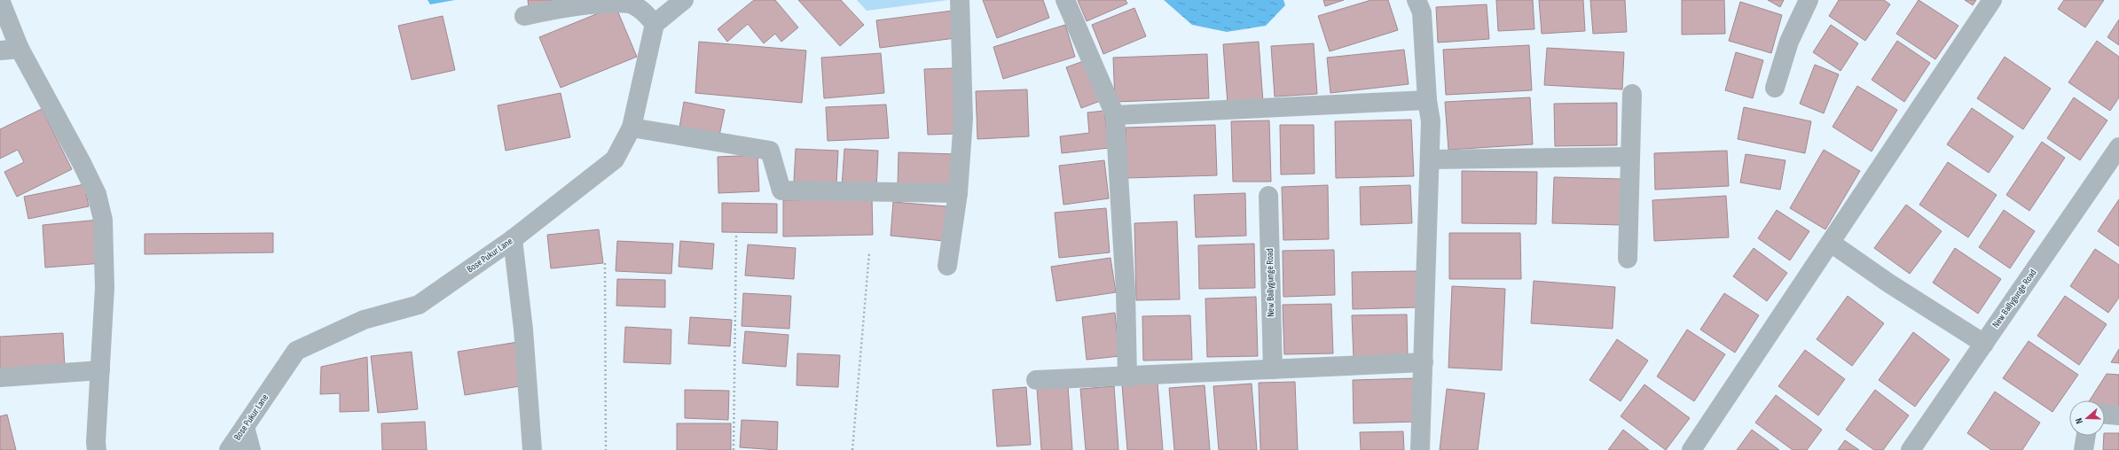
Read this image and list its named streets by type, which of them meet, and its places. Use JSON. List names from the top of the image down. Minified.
{"streets":{"street":["Bose Pukur Lane","New Ballygunge Road"]},"north":"left"}
